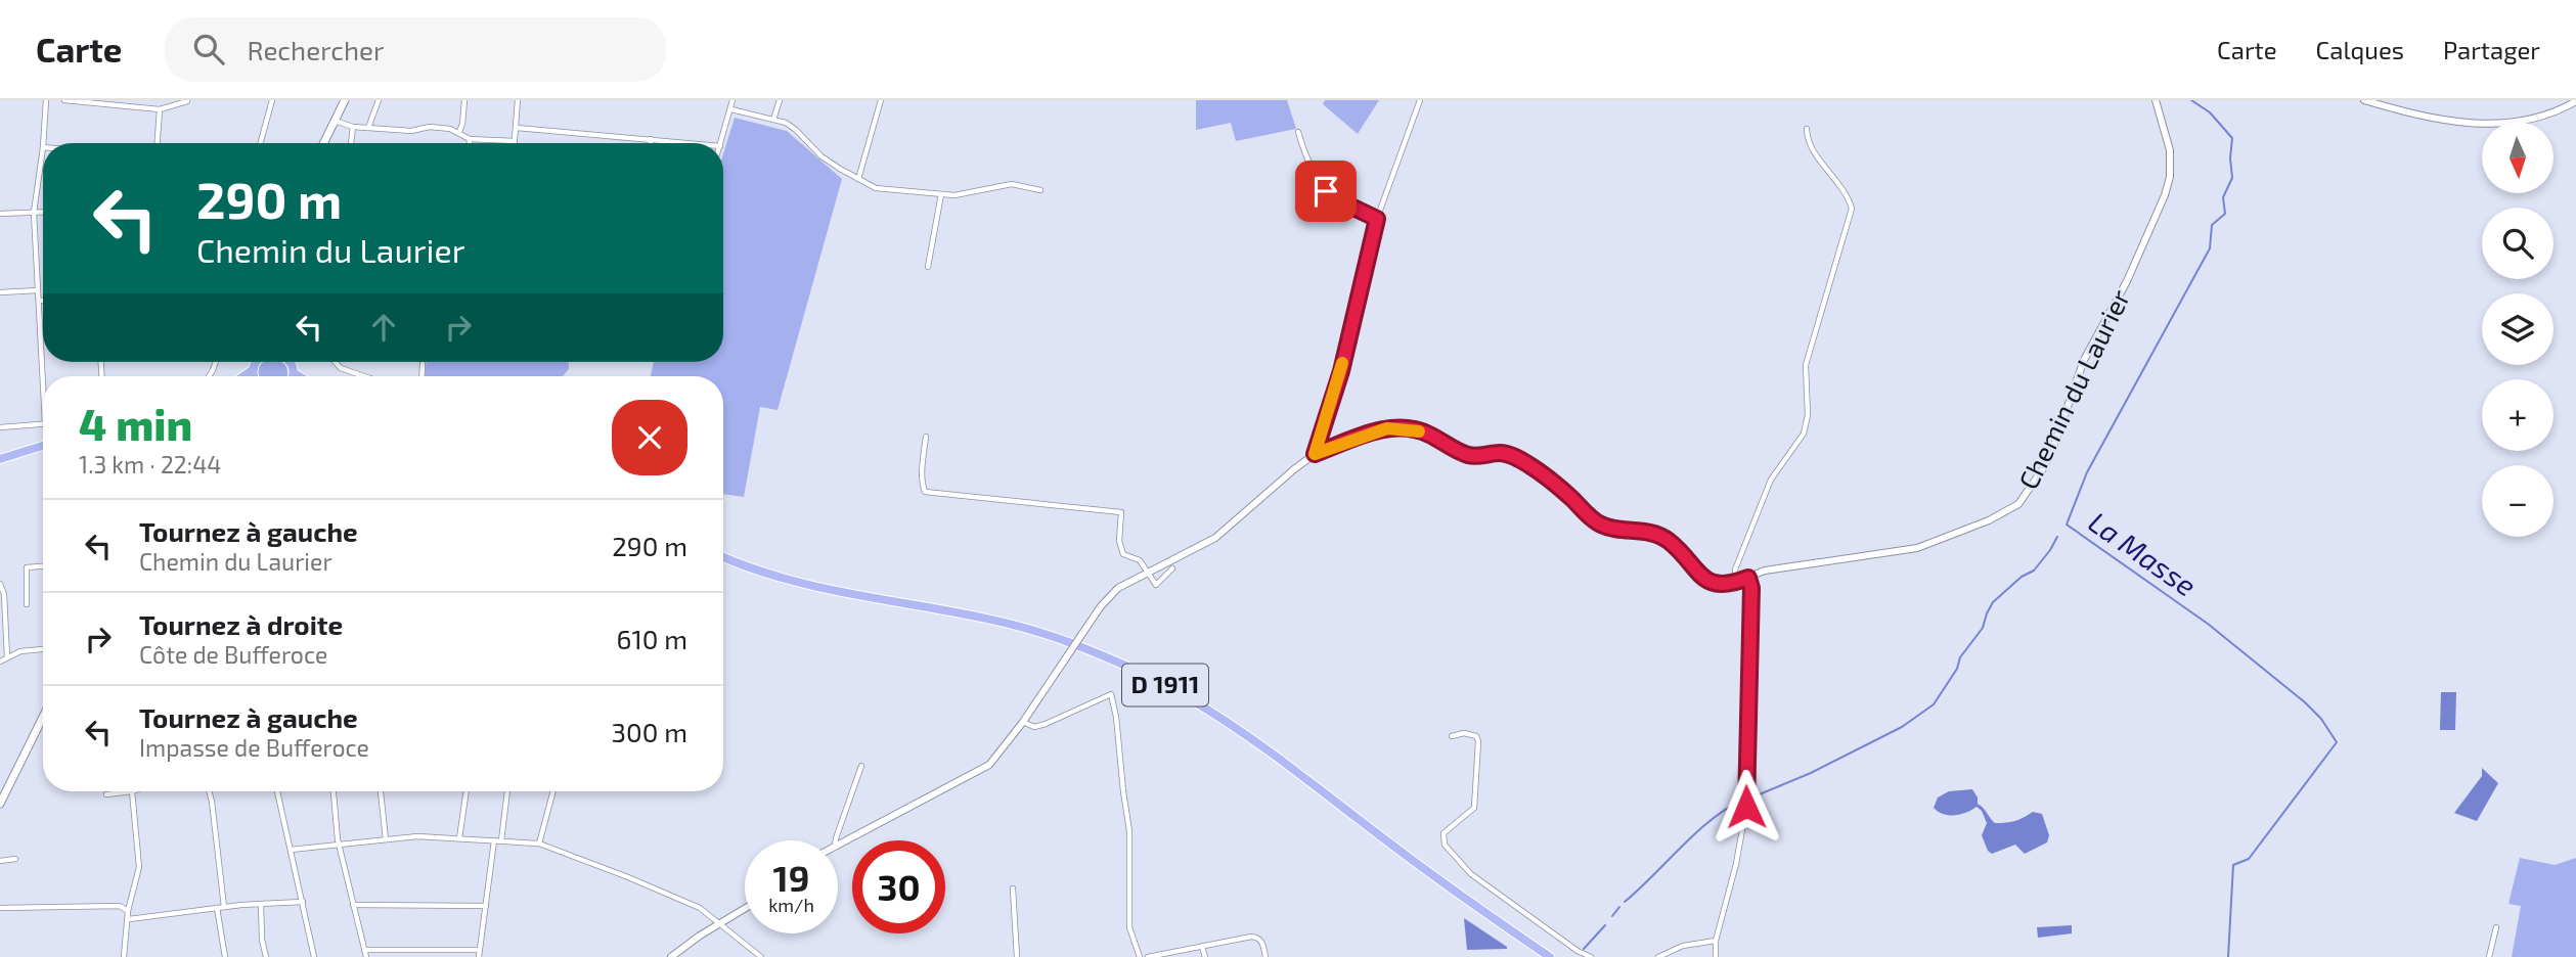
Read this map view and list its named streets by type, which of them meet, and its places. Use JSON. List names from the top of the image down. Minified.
{"streets":{"main road":["D 1911"],"street":["Chemin du Laurier"]},"water":["La Masse"],"north":"bottom","page":{"header":"Carte","search":"Rechercher","nav":["Carte","Calques","Partager"],"map_buttons":["+","−"],"turn":["290 m","Chemin du Laurier"],"heading":["4 min","1.3 km · 22:44"],"list":[{"name":"Tournez à gauche","note":"Chemin du Laurier","value":"290 m"},{"name":"Tournez à droite","note":"Côte de Bufferoce","value":"610 m"},{"name":"Tournez à gauche","note":"Impasse de Bufferoce","value":"300 m"}],"speed":"19 km/h","limit":"30"}}
